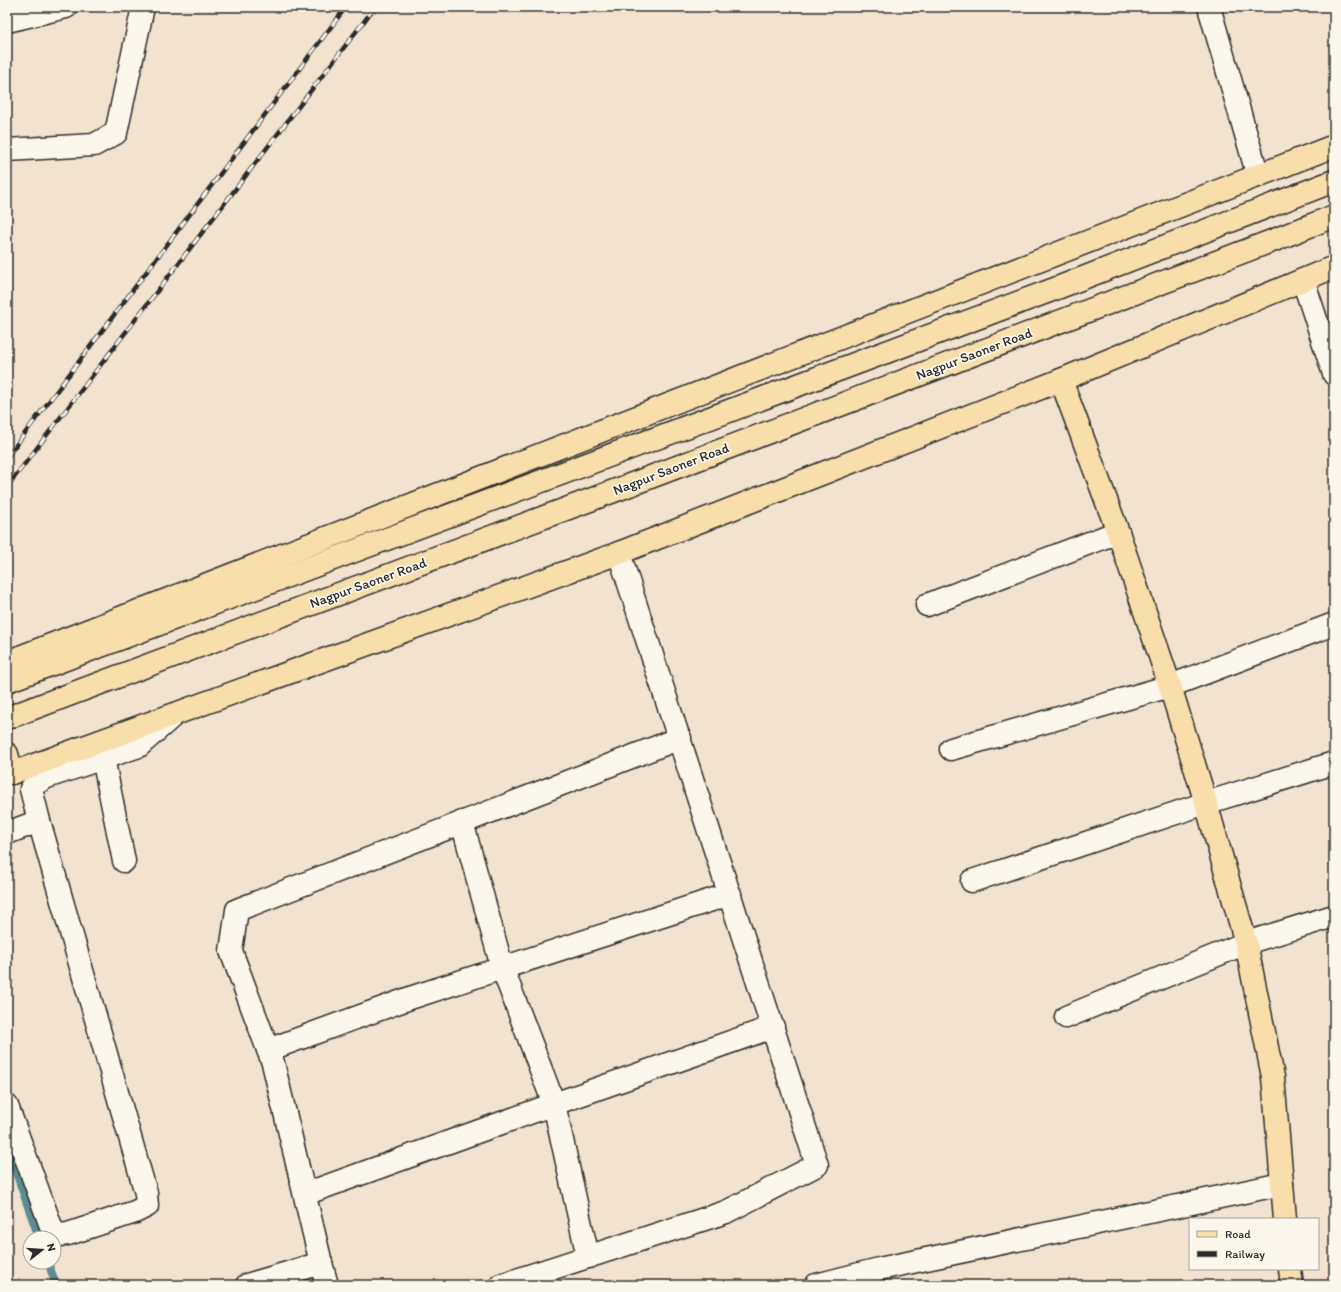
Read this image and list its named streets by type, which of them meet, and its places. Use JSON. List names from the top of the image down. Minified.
{"streets":{"main road":["Nagpur Saoner Road"]},"legend":["Road","Railway"],"north":"right"}
